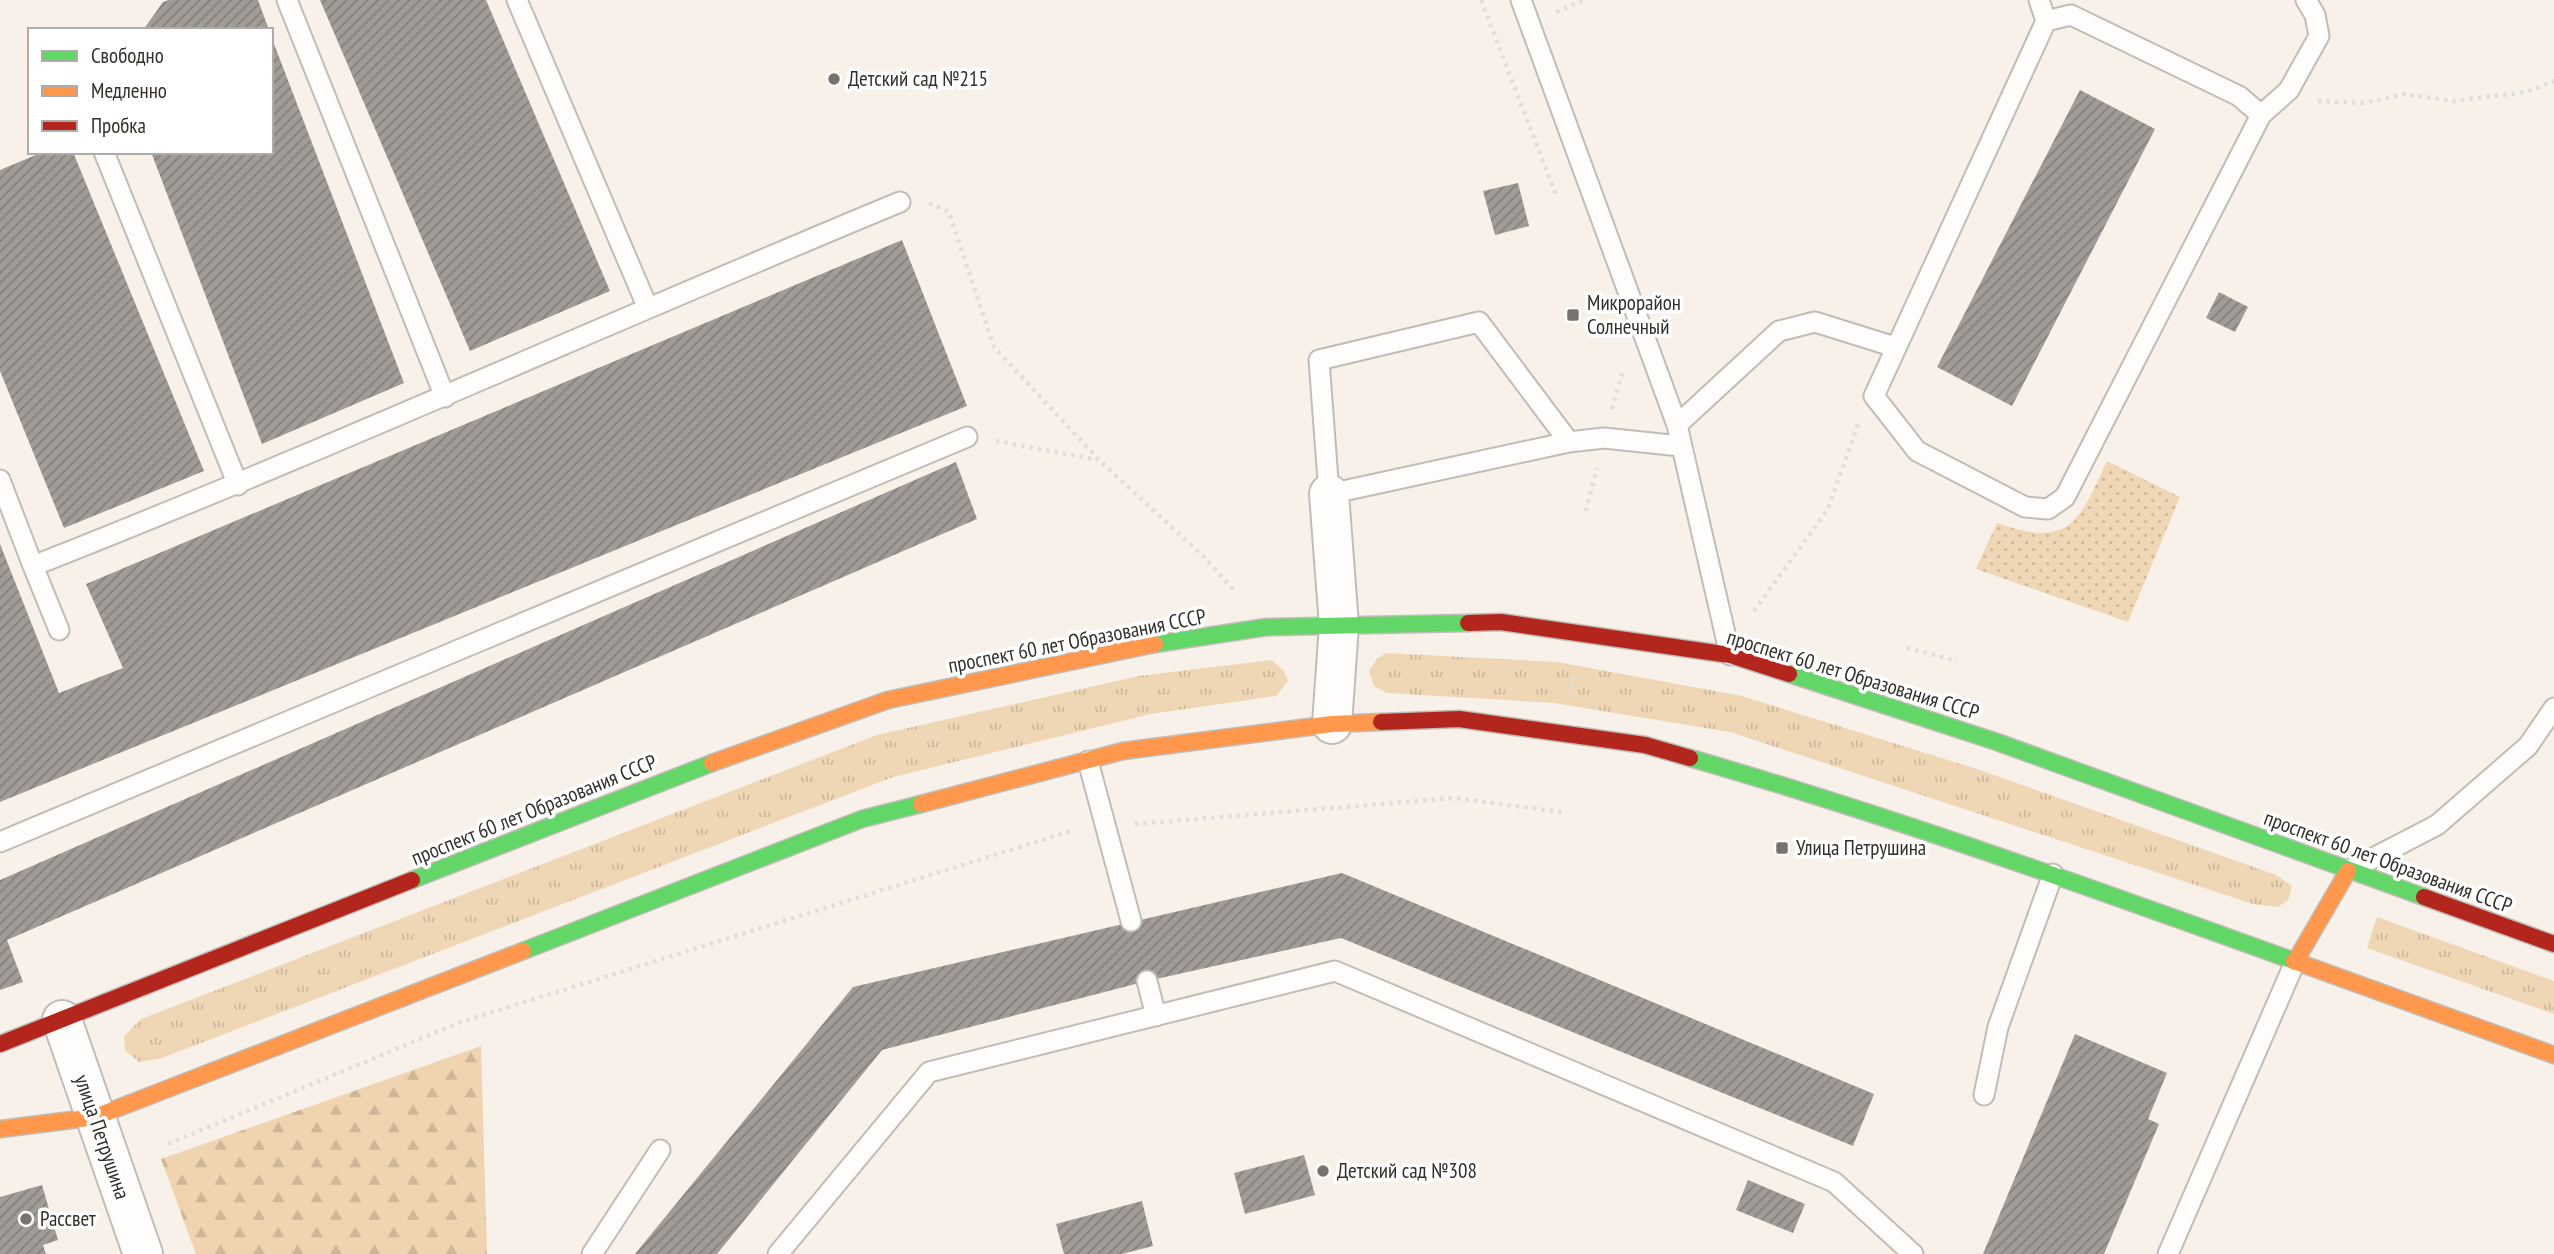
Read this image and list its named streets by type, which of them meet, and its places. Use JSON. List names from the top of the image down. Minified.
{"streets":{"main road":["проспект 60 лет Образования СССР"],"street":["улица Петрушина"]},"crossings":[["проспект 60 лет Образования СССР","улица Петрушина"]],"places":{"other":["Детский сад №215","Детский сад №308","Рассвет"],"transit":["Микрорайон Солнечный","Улица Петрушина"]},"legend":["Свободно","Медленно","Пробка"]}
